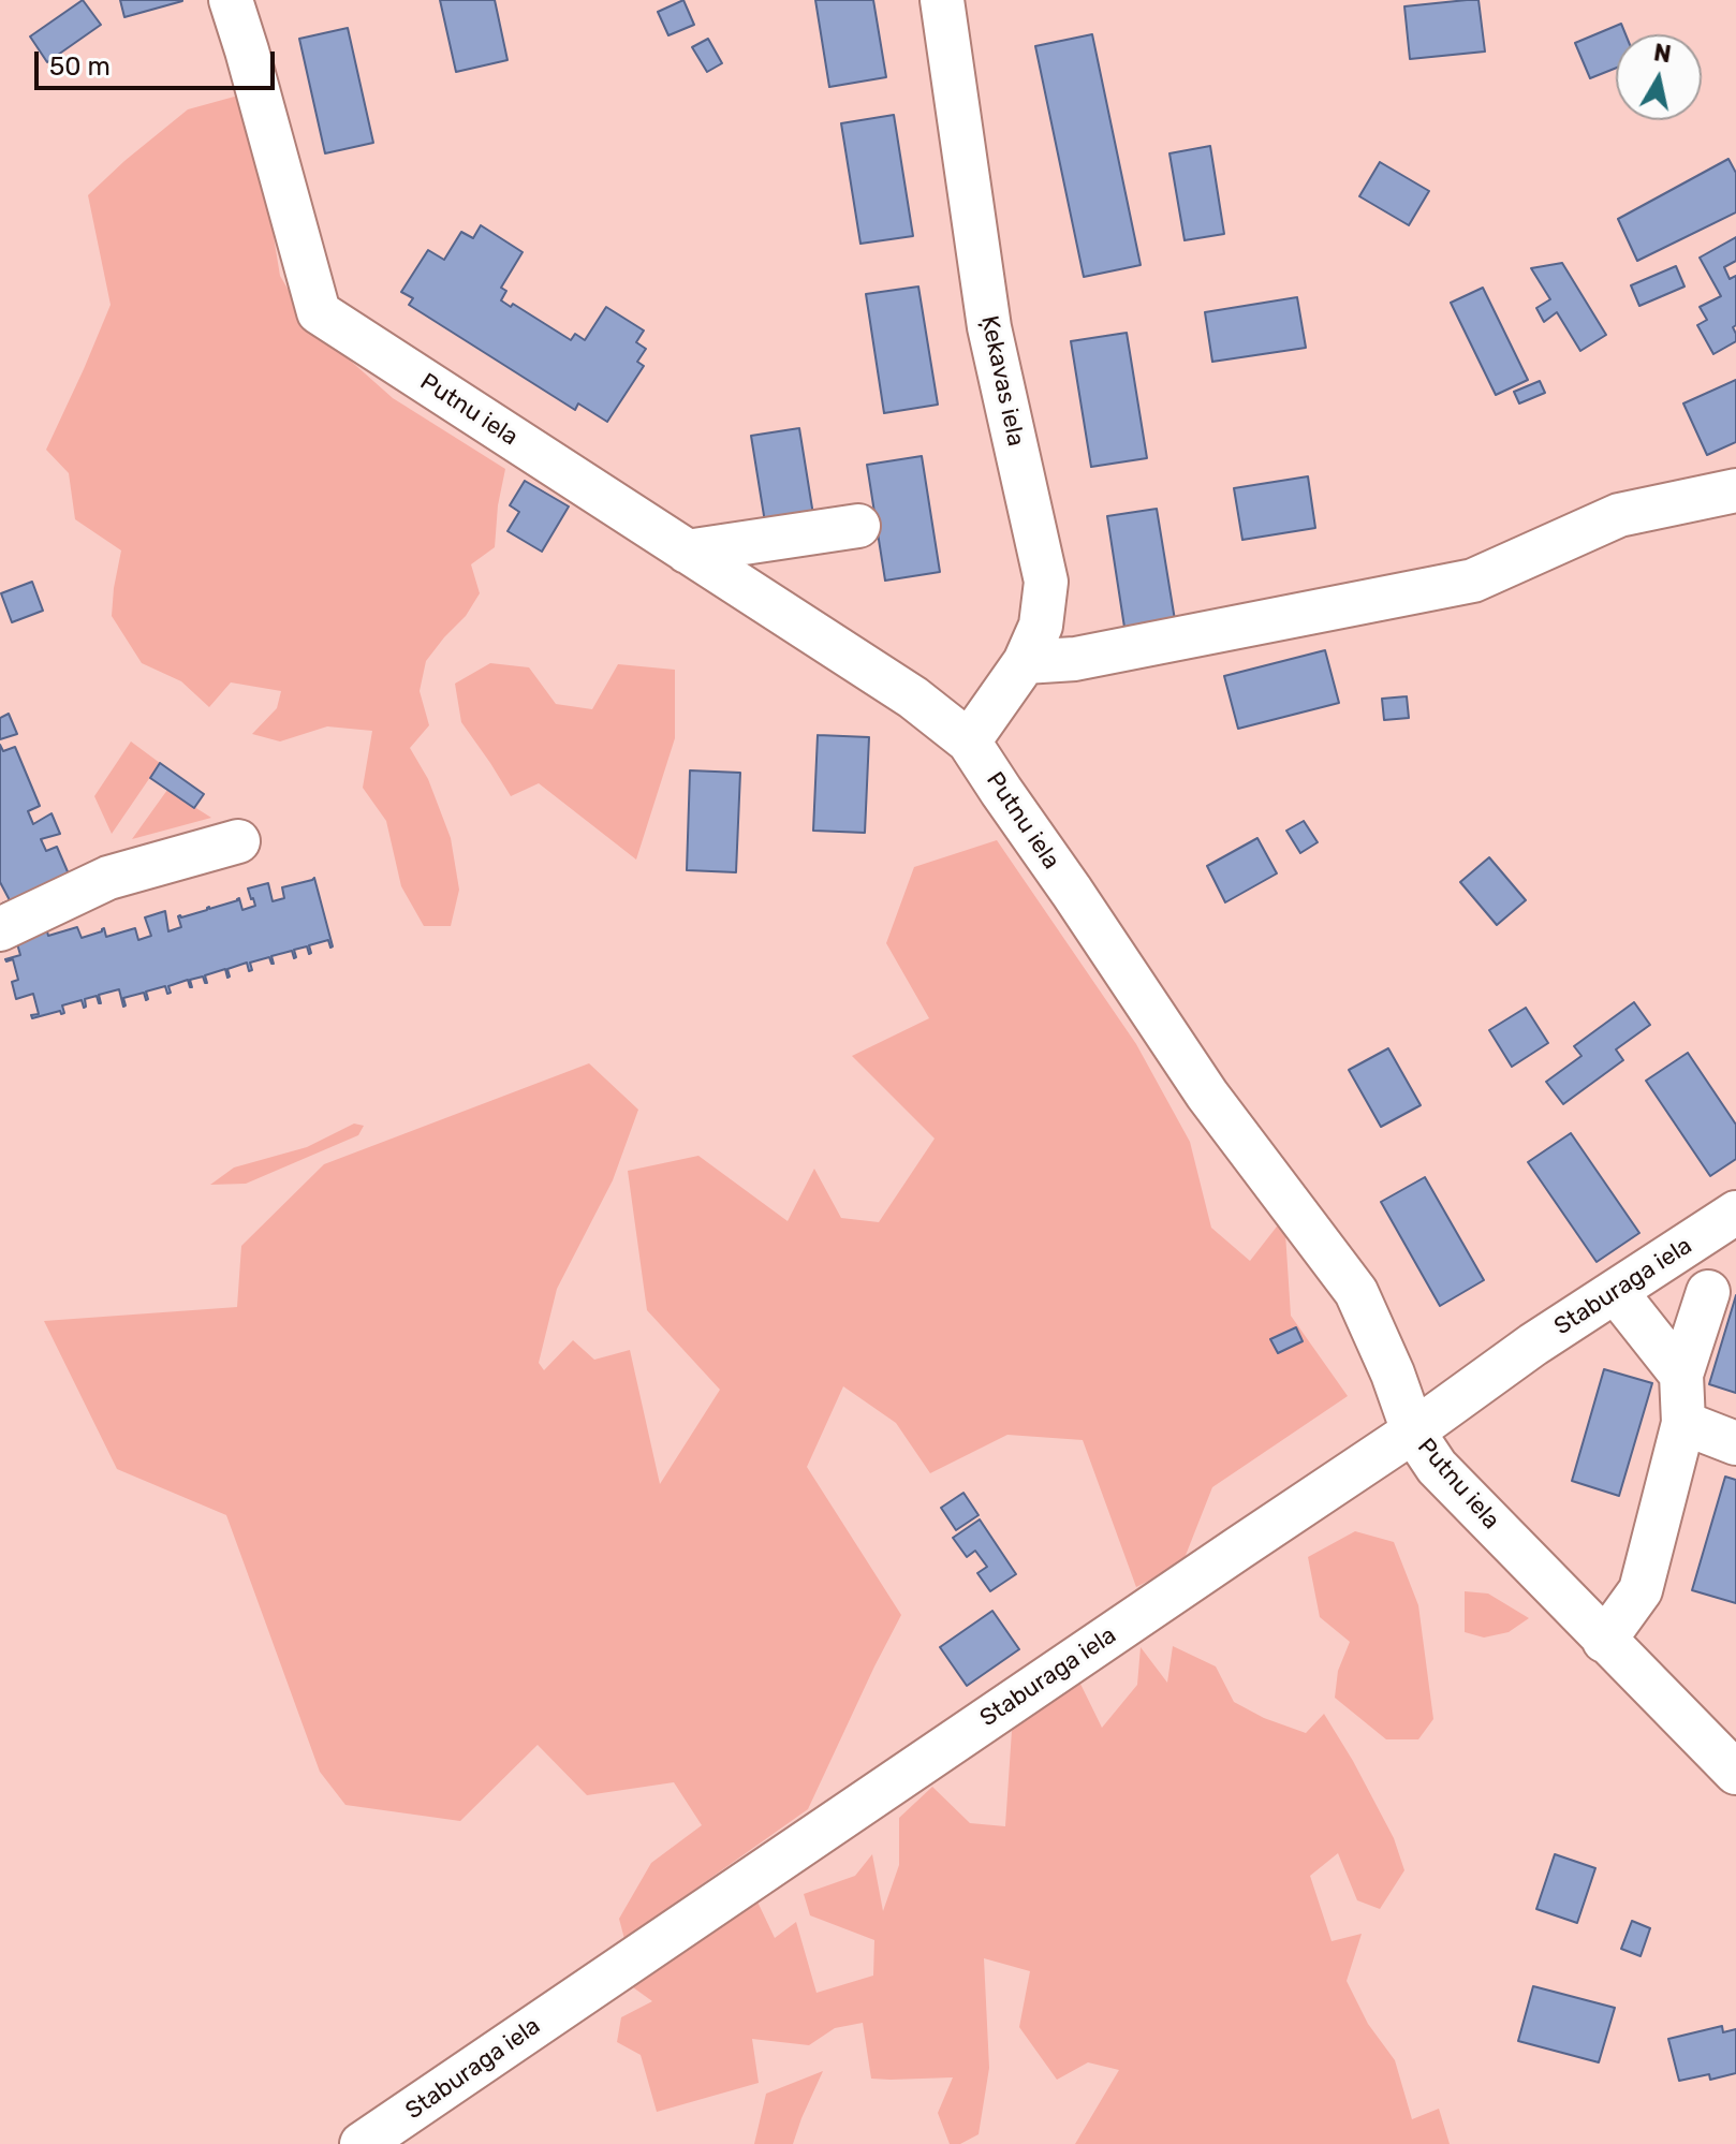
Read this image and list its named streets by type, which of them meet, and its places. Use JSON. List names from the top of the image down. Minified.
{"streets":{"street":["Ķekavas iela","Putnu iela","Staburaga iela"]},"crossings":[["Ķekavas iela","Putnu iela"],["Putnu iela","Staburaga iela"]],"scale_bar":"50 m","north":"top"}
